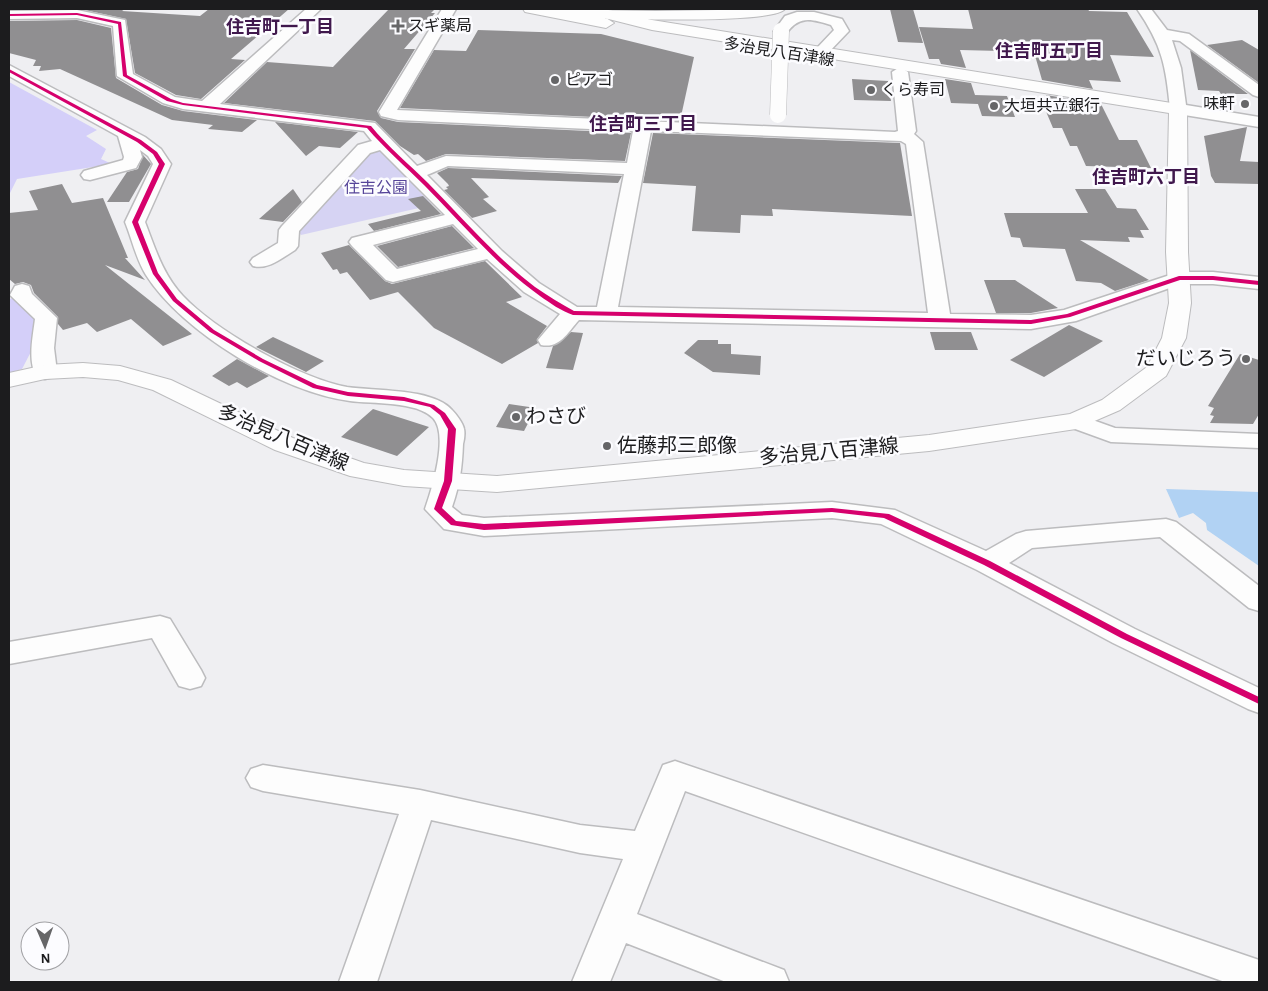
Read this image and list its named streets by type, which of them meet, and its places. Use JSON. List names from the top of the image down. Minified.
{"streets":{"main road":["多治見八百津線"]},"districts":["住吉町一丁目","住吉町五丁目","住吉町三丁目","住吉町六丁目"],"parks":["住吉公園"],"places":{"health":["スギ薬局"],"other":["ピアゴ","くら寿司","味軒","大垣共立銀行","だいじろう","わさび","佐藤邦三郎像"]},"north":"bottom"}
